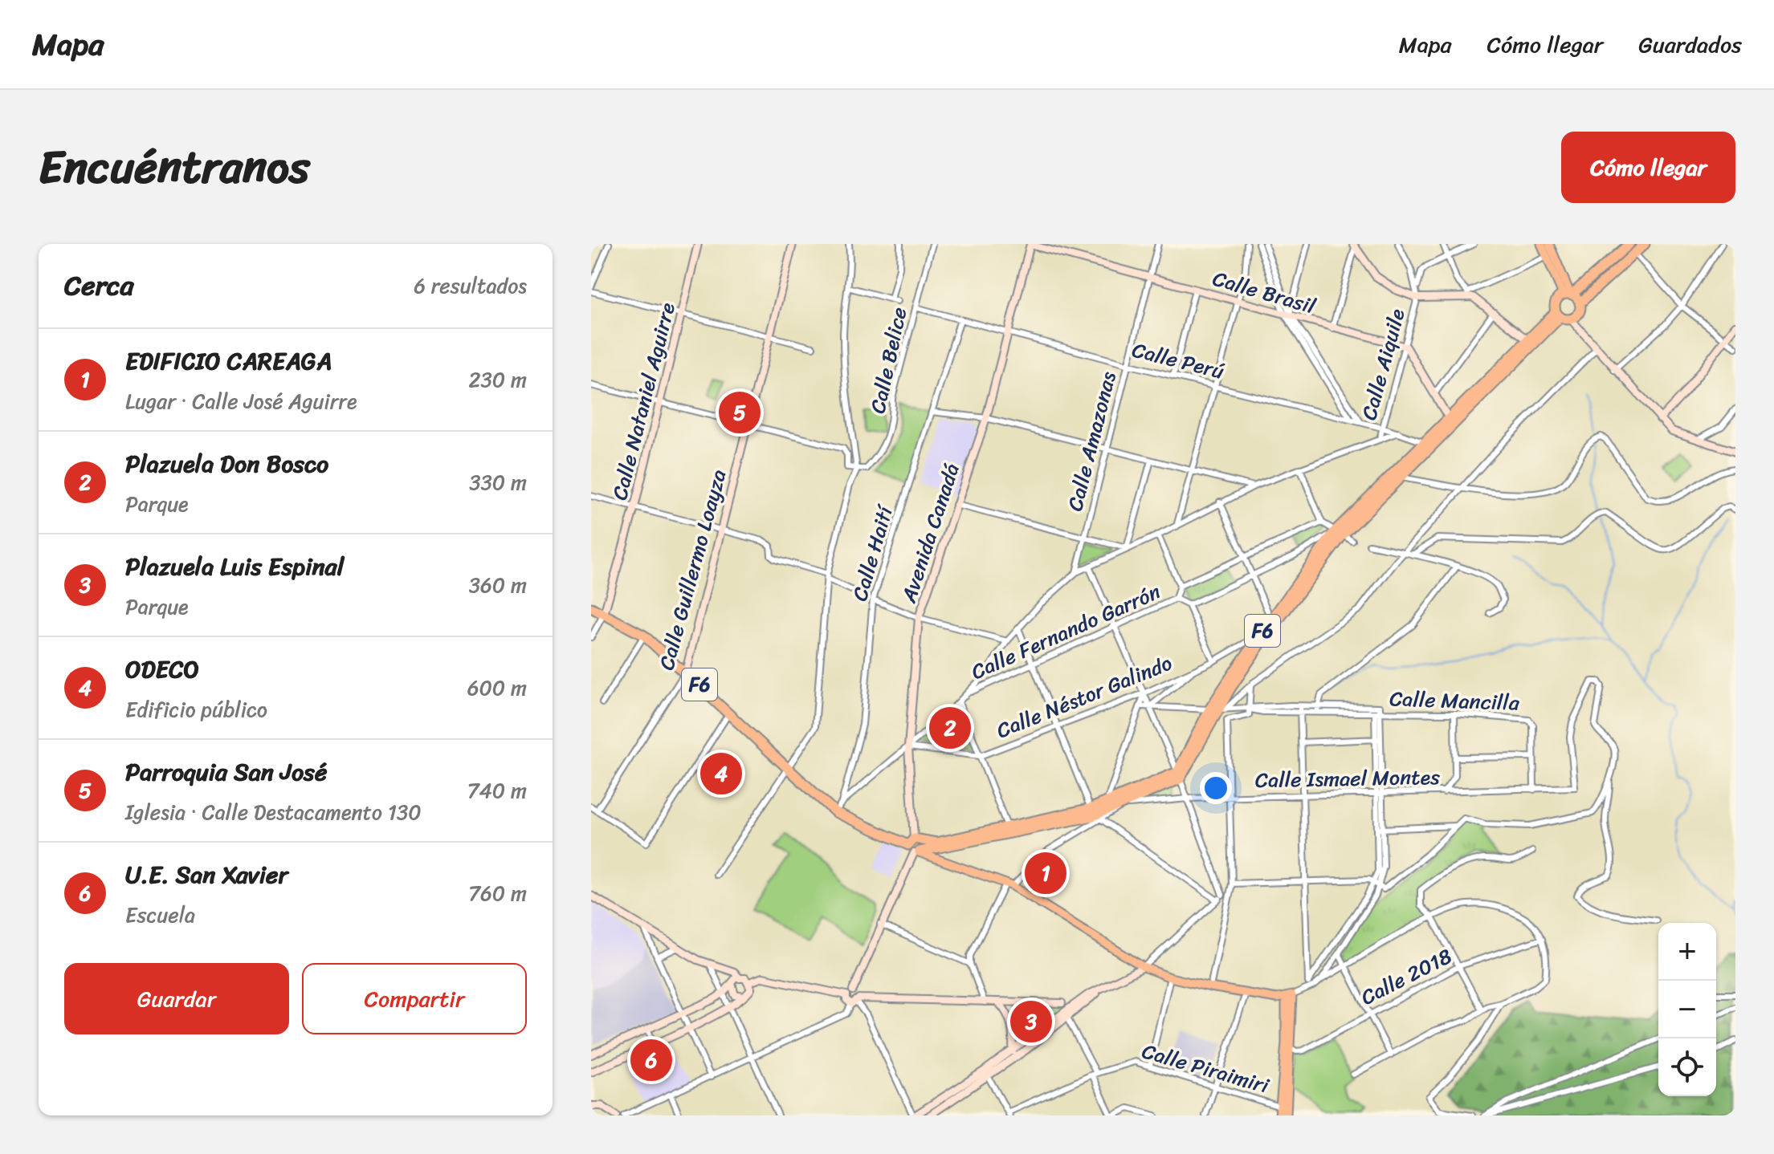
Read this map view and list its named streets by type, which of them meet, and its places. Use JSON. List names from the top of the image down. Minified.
{"streets":{"highway":["F6"],"street":["Calle Brasil","Calle Belice","Calle Perú","Calle Aiquile","Calle Nataniel Aguirre","Calle Amazonas","Avenida Canadá","Calle Haití","Calle Guillermo Loayza","Calle Fernando Garrón","Calle Néstor Galindo","Calle Mancilla","Calle Ismael Montes","Calle 2018","Calle Piraimiri"]},"crossings":[["Calle Brasil","Calle Aiquile"],["Calle Brasil","Calle Amazonas"],["Calle Brasil","Avenida Canadá"],["Calle Belice","Calle Perú"],["Calle Perú","Calle Aiquile"],["Calle Perú","Calle Amazonas"],["Calle Perú","Avenida Canadá"],["Calle Perú","Calle Haití"],["Calle Perú","F6"],["Calle Nataniel Aguirre","F6"],["Avenida Canadá","F6"],["Avenida Canadá","Calle Néstor Galindo"],["Calle Guillermo Loayza","F6"],["F6","Calle Fernando Garrón"],["F6","Calle Néstor Galindo"],["F6","Calle Mancilla"],["F6","Calle Ismael Montes"]],"page":{"header":"Mapa","nav":["Mapa","Cómo llegar","Guardados"],"title":"Encuéntranos","buttons":["Cómo llegar",["Guardar","Compartir"]],"heading":["Cerca","6 resultados"],"list":[{"mark":"1","name":"EDIFICIO CAREAGA","note":"Lugar · Calle José Aguirre","value":"230 m"},{"mark":"2","name":"Plazuela Don Bosco","note":"Parque","value":"330 m"},{"mark":"3","name":"Plazuela Luis Espinal","note":"Parque","value":"360 m"},{"mark":"4","name":"ODECO","note":"Edificio público","value":"600 m"},{"mark":"5","name":"Parroquia San José","note":"Iglesia · Calle Destacamento 130","value":"740 m"},{"mark":"6","name":"U.E. San Xavier","note":"Escuela","value":"760 m"}],"pins":["5","2","4","1","3","6"],"map_buttons":["+","−"]}}
